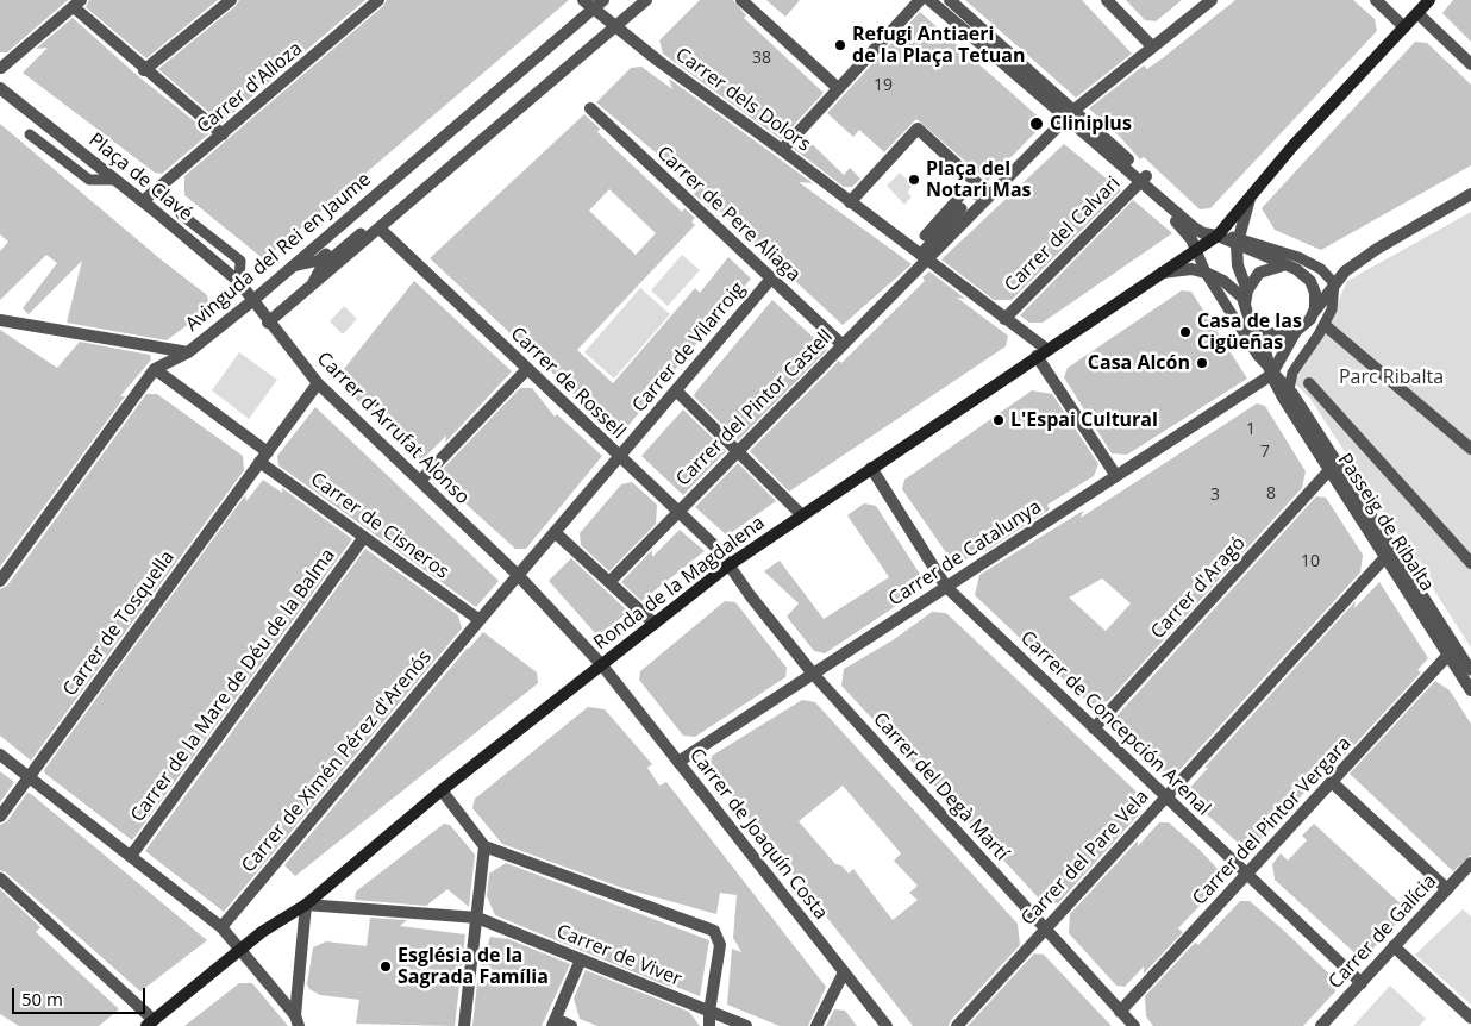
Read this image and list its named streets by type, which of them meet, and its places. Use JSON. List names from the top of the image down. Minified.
{"streets":{"main road":["Ronda de la Magdalena"],"street":["Carrer d'Alloza","Carrer dels Dolors","Plaça de Clavé","Carrer de Pere Aliaga","Carrer del Calvari","Avinguda del Rei en Jaume","Carrer de Vilarroig","Carrer de Rossell","Carrer del Pintor Castell","Carrer d'Arrufat Alonso","Passeig de Ribalta","Carrer de Cisneros","Carrer de Catalunya","Carrer d'Aragó","Carrer de Tosquella","Carrer de la Mare de Déu de la Balma","Carrer de Concepción Arenal","Carrer de Ximén Pérez d'Arenós","Carrer del Degà Martí","Carrer del Pintor Vergara","Carrer de Joaquín Costa","Carrer del Pare Vela","Carrer de Galícia","Carrer de Viver"]},"crossings":[["Carrer d'Alloza","Plaça de Clavé"],["Plaça de Clavé","Avinguda del Rei en Jaume"],["Plaça de Clavé","Carrer d'Arrufat Alonso"],["Carrer de Pere Aliaga","Carrer de Vilarroig"],["Carrer de Pere Aliaga","Carrer del Pintor Castell"],["Avinguda del Rei en Jaume","Carrer d'Arrufat Alonso"],["Carrer de Vilarroig","Carrer de Rossell"],["Carrer de Vilarroig","Carrer d'Arrufat Alonso"],["Carrer de Vilarroig","Carrer de Ximén Pérez d'Arenós"],["Carrer de Rossell","Carrer del Pintor Castell"],["Carrer de Rossell","Ronda de la Magdalena"],["Carrer de Rossell","Carrer del Degà Martí"],["Carrer d'Arrufat Alonso","Ronda de la Magdalena"],["Carrer d'Arrufat Alonso","Carrer de Ximén Pérez d'Arenós"],["Carrer d'Arrufat Alonso","Carrer de Joaquín Costa"],["Passeig de Ribalta","Carrer de Catalunya"],["Passeig de Ribalta","Ronda de la Magdalena"],["Passeig de Ribalta","Carrer d'Aragó"],["Passeig de Ribalta","Carrer del Pintor Vergara"],["Passeig de Ribalta","Carrer del Pare Vela"],["Carrer de Cisneros","Carrer de Tosquella"],["Carrer de Cisneros","Carrer de la Mare de Déu de la Balma"],["Carrer de Cisneros","Carrer de Ximén Pérez d'Arenós"],["Carrer de Catalunya","Carrer de Concepción Arenal"],["Carrer de Catalunya","Carrer del Degà Martí"],["Carrer de Catalunya","Carrer de Joaquín Costa"],["Ronda de la Magdalena","Carrer de Concepción Arenal"],["Ronda de la Magdalena","Carrer del Degà Martí"],["Ronda de la Magdalena","Carrer de Joaquín Costa"],["Ronda de la Magdalena","Carrer de Viver"],["Carrer d'Aragó","Carrer de Concepción Arenal"],["Carrer de Concepción Arenal","Carrer del Pintor Vergara"],["Carrer de Concepción Arenal","Carrer del Pare Vela"],["Carrer de Concepción Arenal","Carrer de Galícia"],["Carrer del Degà Martí","Carrer del Pintor Vergara"],["Carrer del Degà Martí","Carrer del Pare Vela"]],"parks":["Parc Ribalta"],"places":["Refugi Antiaeri de la Plaça Tetuan","Cliniplus","Plaça del Notari Mas","Casa de las Cigüeñas","Casa Alcón","L'Espai Cultural","Església de la Sagrada Família"],"house_numbers":["38","19","1","7","8","3","10"],"scale_bar":"50 m"}
